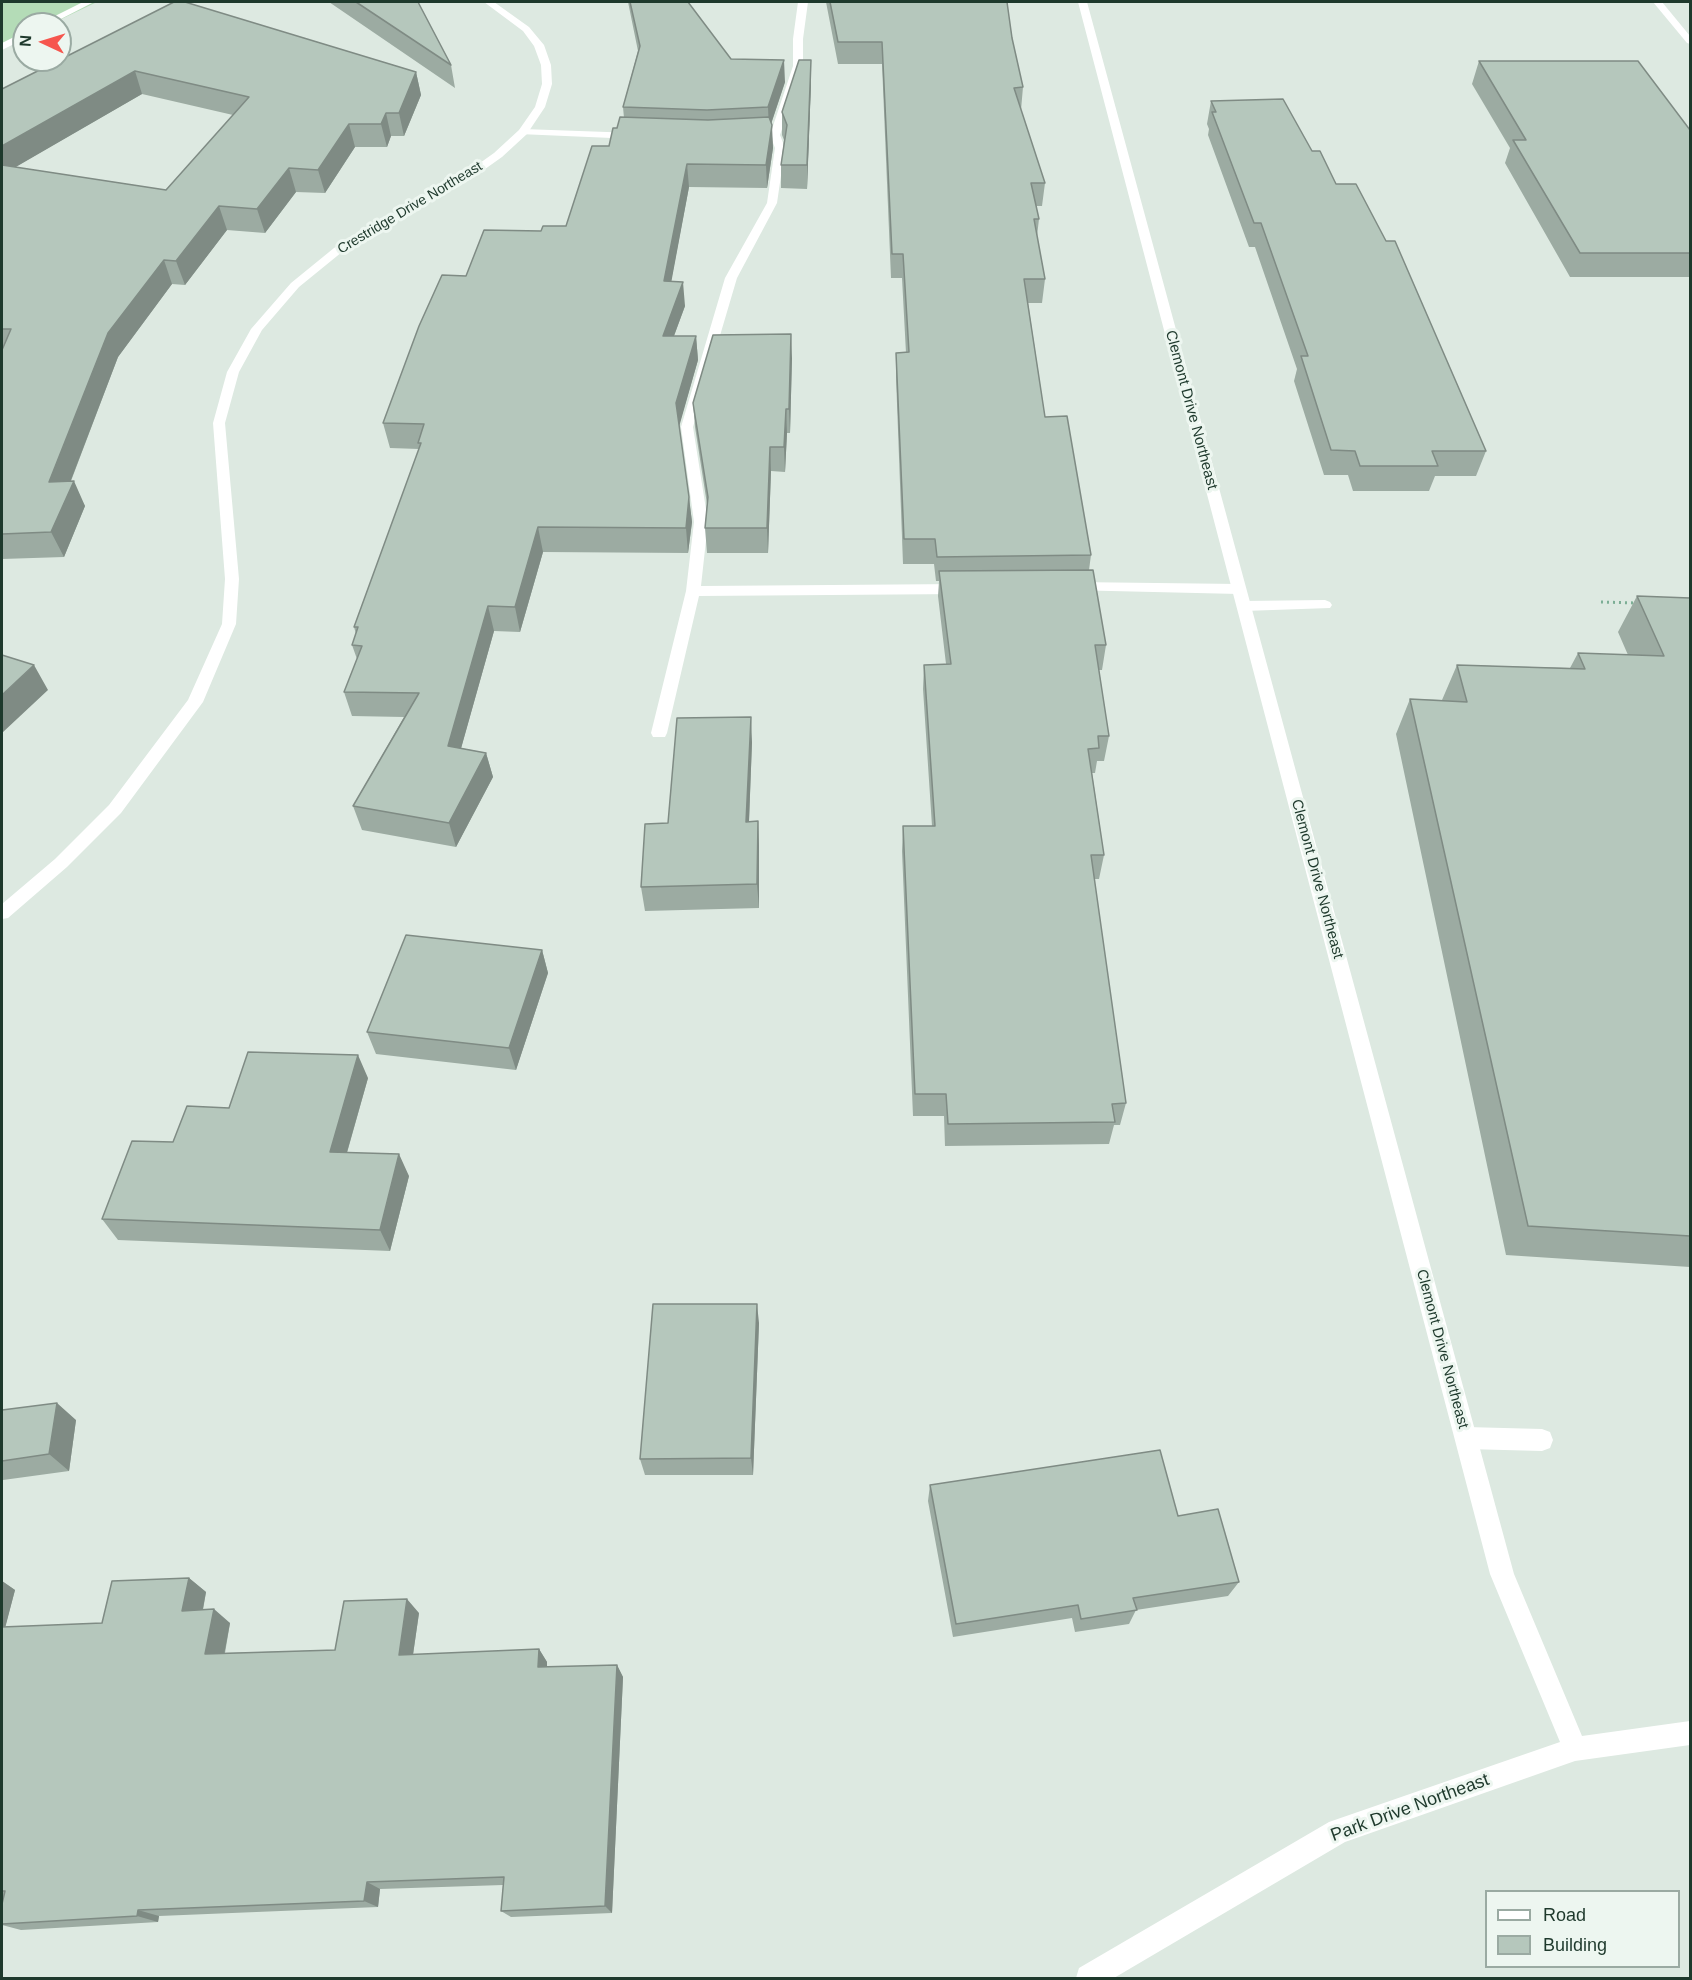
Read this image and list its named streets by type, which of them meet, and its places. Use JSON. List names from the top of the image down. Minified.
{"streets":{"street":["Crestridge Drive Northeast","Clemont Drive Northeast","Park Drive Northeast"]},"crossings":[["Clemont Drive Northeast","Park Drive Northeast"]],"legend":["Road","Building"],"north":"left"}
